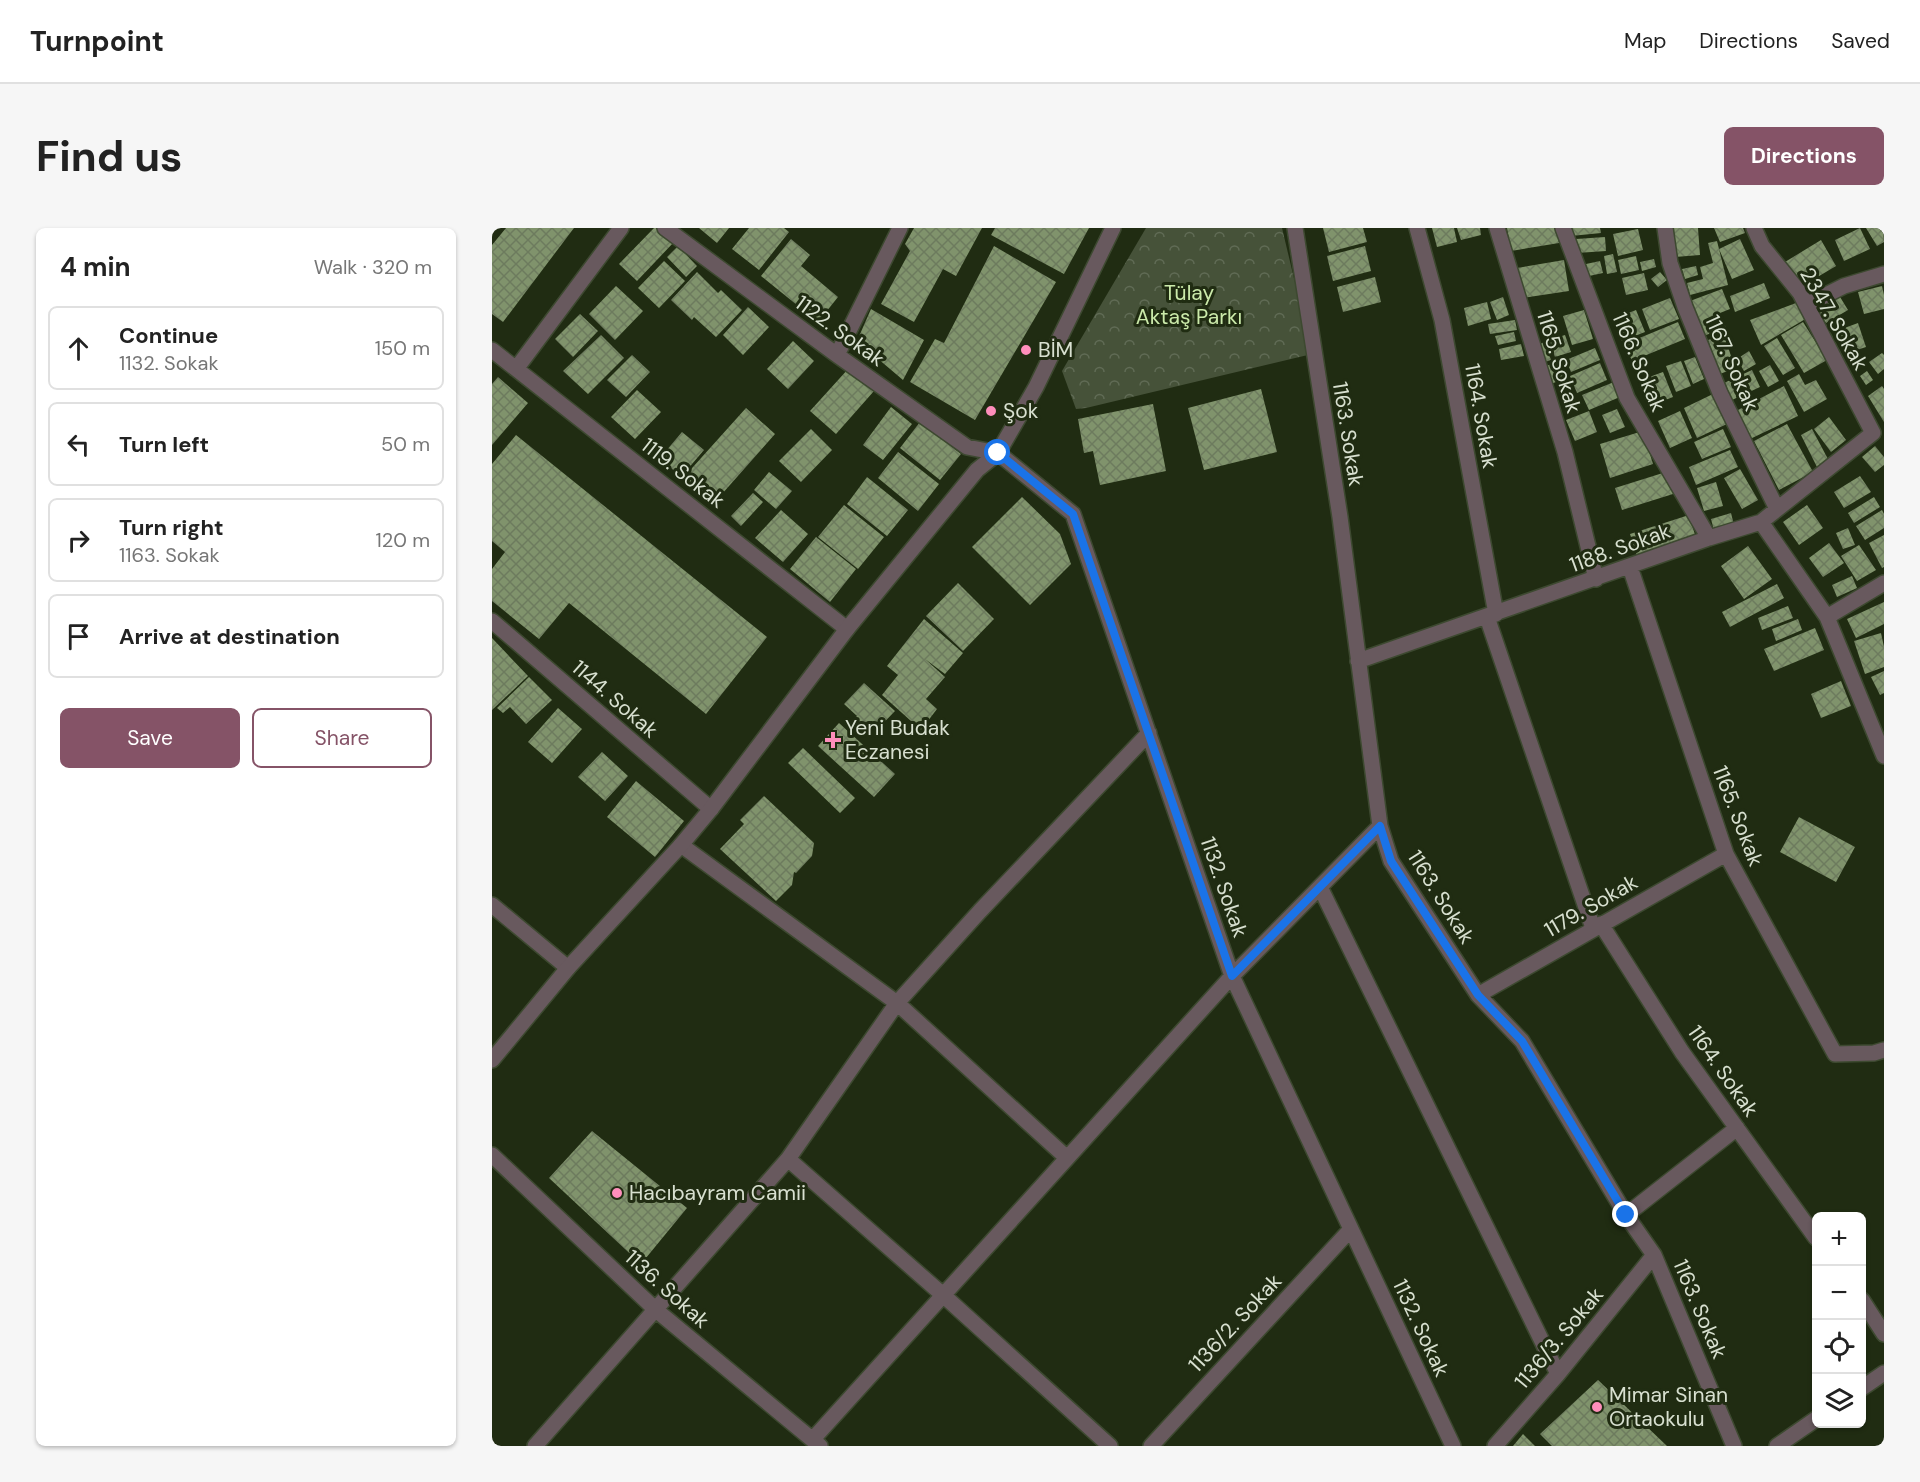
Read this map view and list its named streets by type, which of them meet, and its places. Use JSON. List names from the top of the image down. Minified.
{"streets":{"street":["2347. Sokak","1122. Sokak","1165. Sokak","1166. Sokak","1167. Sokak","1164. Sokak","1163. Sokak","1119. Sokak","1188. Sokak","1144. Sokak","1132. Sokak","1179. Sokak","1136. Sokak","1136/2. Sokak","1136/3. Sokak"]},"crossings":[["2347. Sokak","1188. Sokak"],["1122. Sokak","1132. Sokak"],["1165. Sokak","1188. Sokak"],["1165. Sokak","1179. Sokak"],["1166. Sokak","1188. Sokak"],["1167. Sokak","1188. Sokak"],["1164. Sokak","1188. Sokak"],["1164. Sokak","1179. Sokak"],["1163. Sokak","1188. Sokak"],["1163. Sokak","1179. Sokak"],["1163. Sokak","1136/3. Sokak"],["1132. Sokak","1136/2. Sokak"]],"parks":["Tülay Aktaş Parkı"],"places":{"other":["BİM","Şok","Hacıbayram Camii","Mimar Sinan Ortaokulu"],"health":["Yeni Budak Eczanesi"]},"page":{"header":"Turnpoint","nav":["Map","Directions","Saved"],"buttons":["Directions",["Save","Share"]],"title":"Find us","heading":["4 min","Walk · 320 m"],"list":[["Continue","1132. Sokak","150 m"],["Turn left","50 m"],["Turn right","1163. Sokak","120 m"],"Arrive at destination"],"map_buttons":["+","−"]}}
